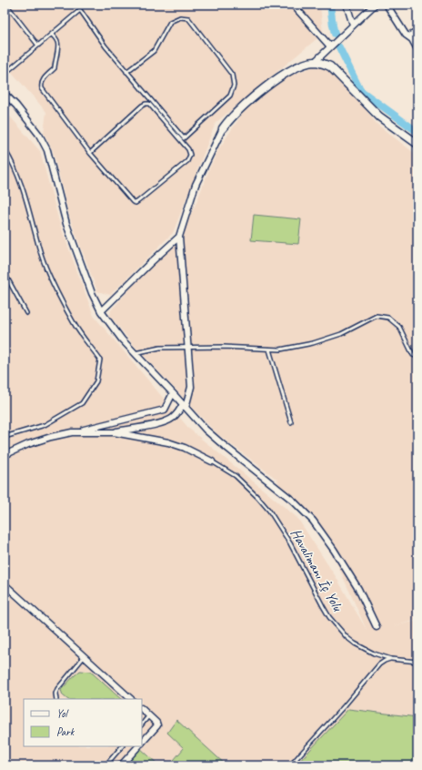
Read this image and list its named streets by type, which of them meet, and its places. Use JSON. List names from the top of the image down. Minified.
{"streets":{"lane":["Havalimanı İç Yolu"]},"legend":["Yol","Park"]}
